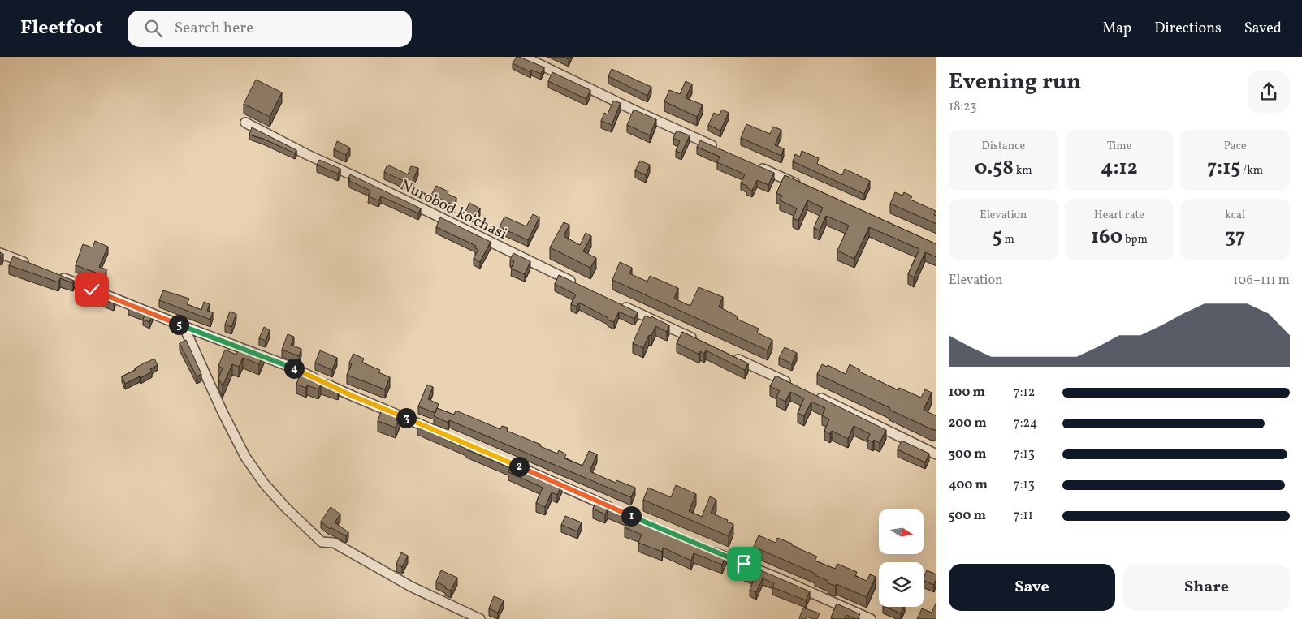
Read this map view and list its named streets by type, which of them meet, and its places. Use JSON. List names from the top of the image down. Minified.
{"streets":{"street":["Nurobod koʻchasi"]},"north":"right","page":{"header":"Fleetfoot","search":"Search here","nav":["Map","Directions","Saved"],"heading":["Evening run","18:23"],"stats":[["Distance","0.58 km"],["Time","4:12"],["Pace","7:15 /km"],["Elevation","5 m"],["Heart rate","160 bpm"],["kcal","37"]],"chart":["Elevation","106–111 m"],"pins":["5","4","3","2","1"],"list":[{"name":"100 m","note":"7:12"},{"name":"200 m","note":"7:24"},{"name":"300 m","note":"7:13"},{"name":"400 m","note":"7:13"},{"name":"500 m","note":"7:11"}],"buttons":["Save","Share"]}}
